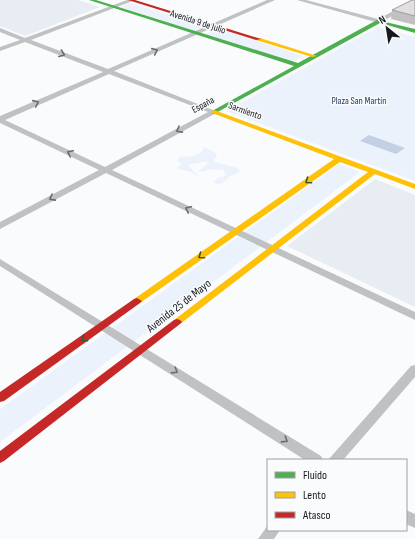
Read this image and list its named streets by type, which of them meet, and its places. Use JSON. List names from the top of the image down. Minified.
{"streets":{"main road":["Avenida 9 de Julio","España","Sarmiento","Avenida 25 de Mayo"]},"crossings":[["Avenida 9 de Julio","España"],["España","Sarmiento"],["Sarmiento","Avenida 25 de Mayo"]],"parks":["Plaza San Martín"],"legend":["Fluido","Lento","Atasco"],"north":"top left"}
